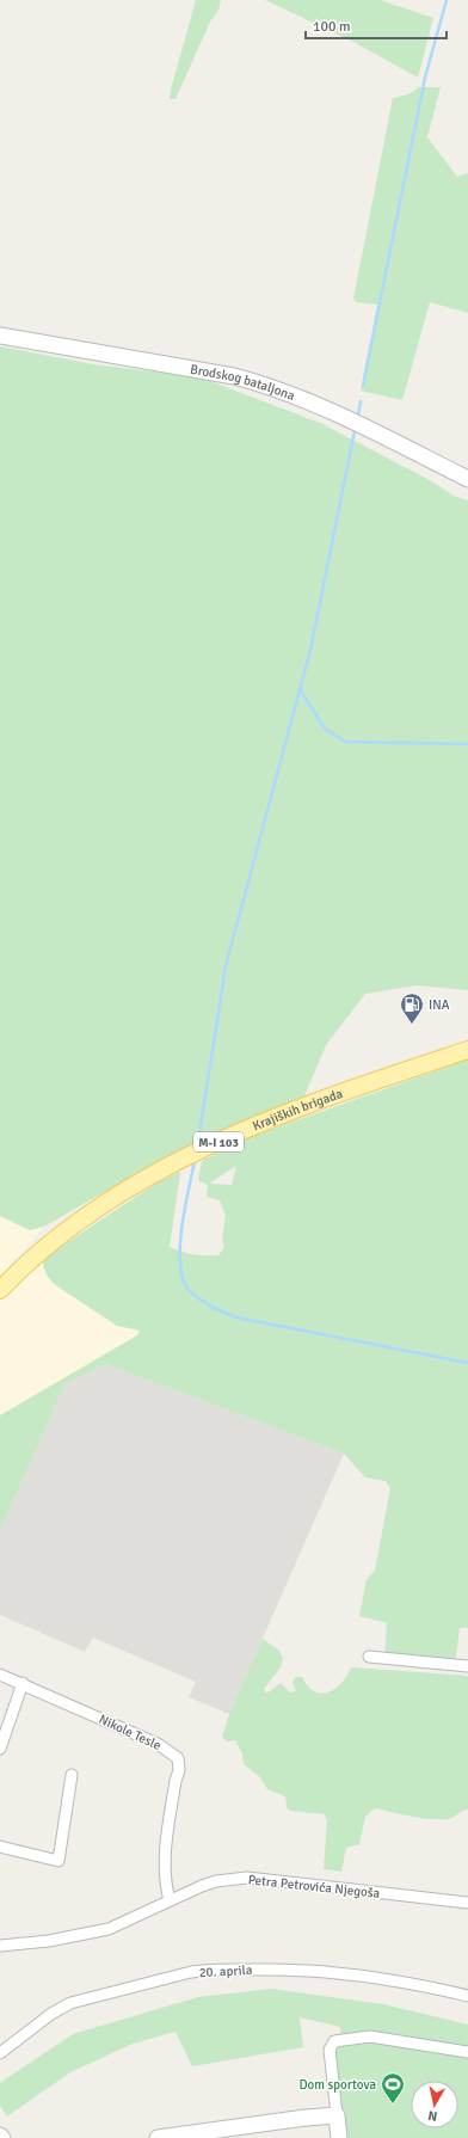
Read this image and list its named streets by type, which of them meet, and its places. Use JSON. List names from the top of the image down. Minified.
{"streets":{"main road":["Krajiških brigada","M-I 103"],"street":["Brodskog bataljona","Nikole Tesle","Petra Petrovića Njegoša","20. aprila"]},"crossings":[["Nikole Tesle","Petra Petrovića Njegoša"]],"places":{"fuel station":["INA"],"sports":["Dom sportova"]},"scale_bar":"100 m","north":"bottom"}
